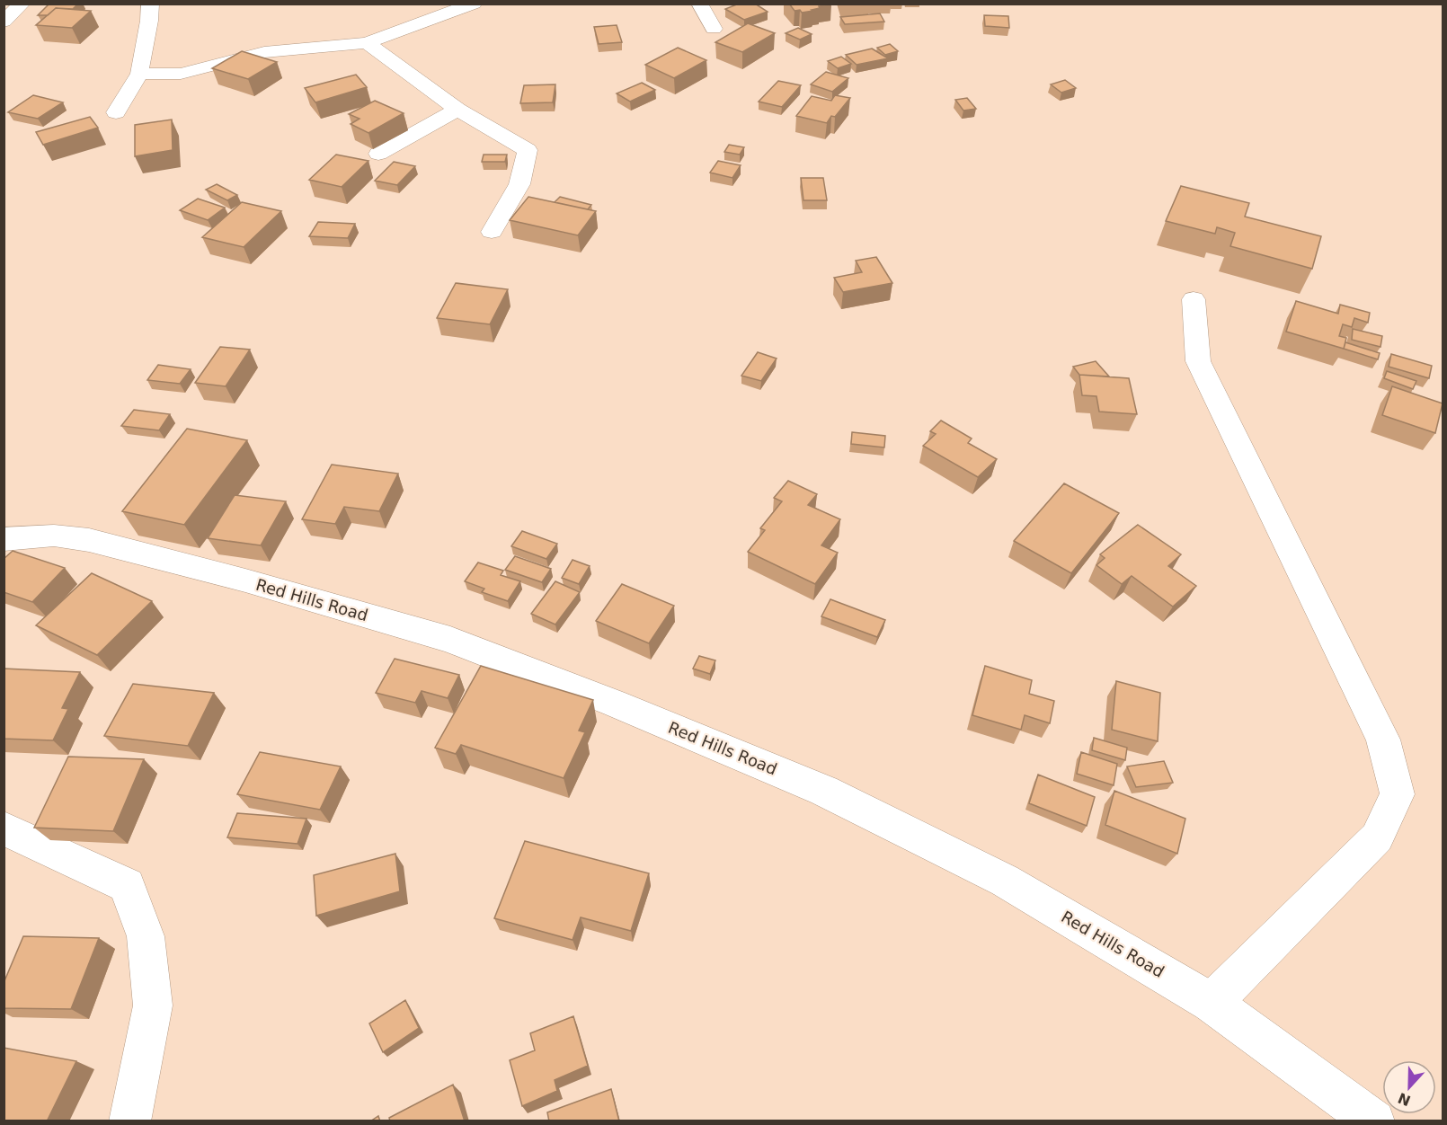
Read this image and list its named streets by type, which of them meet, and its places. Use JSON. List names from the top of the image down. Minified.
{"streets":{"street":["Red Hills Road"]},"north":"bottom"}
